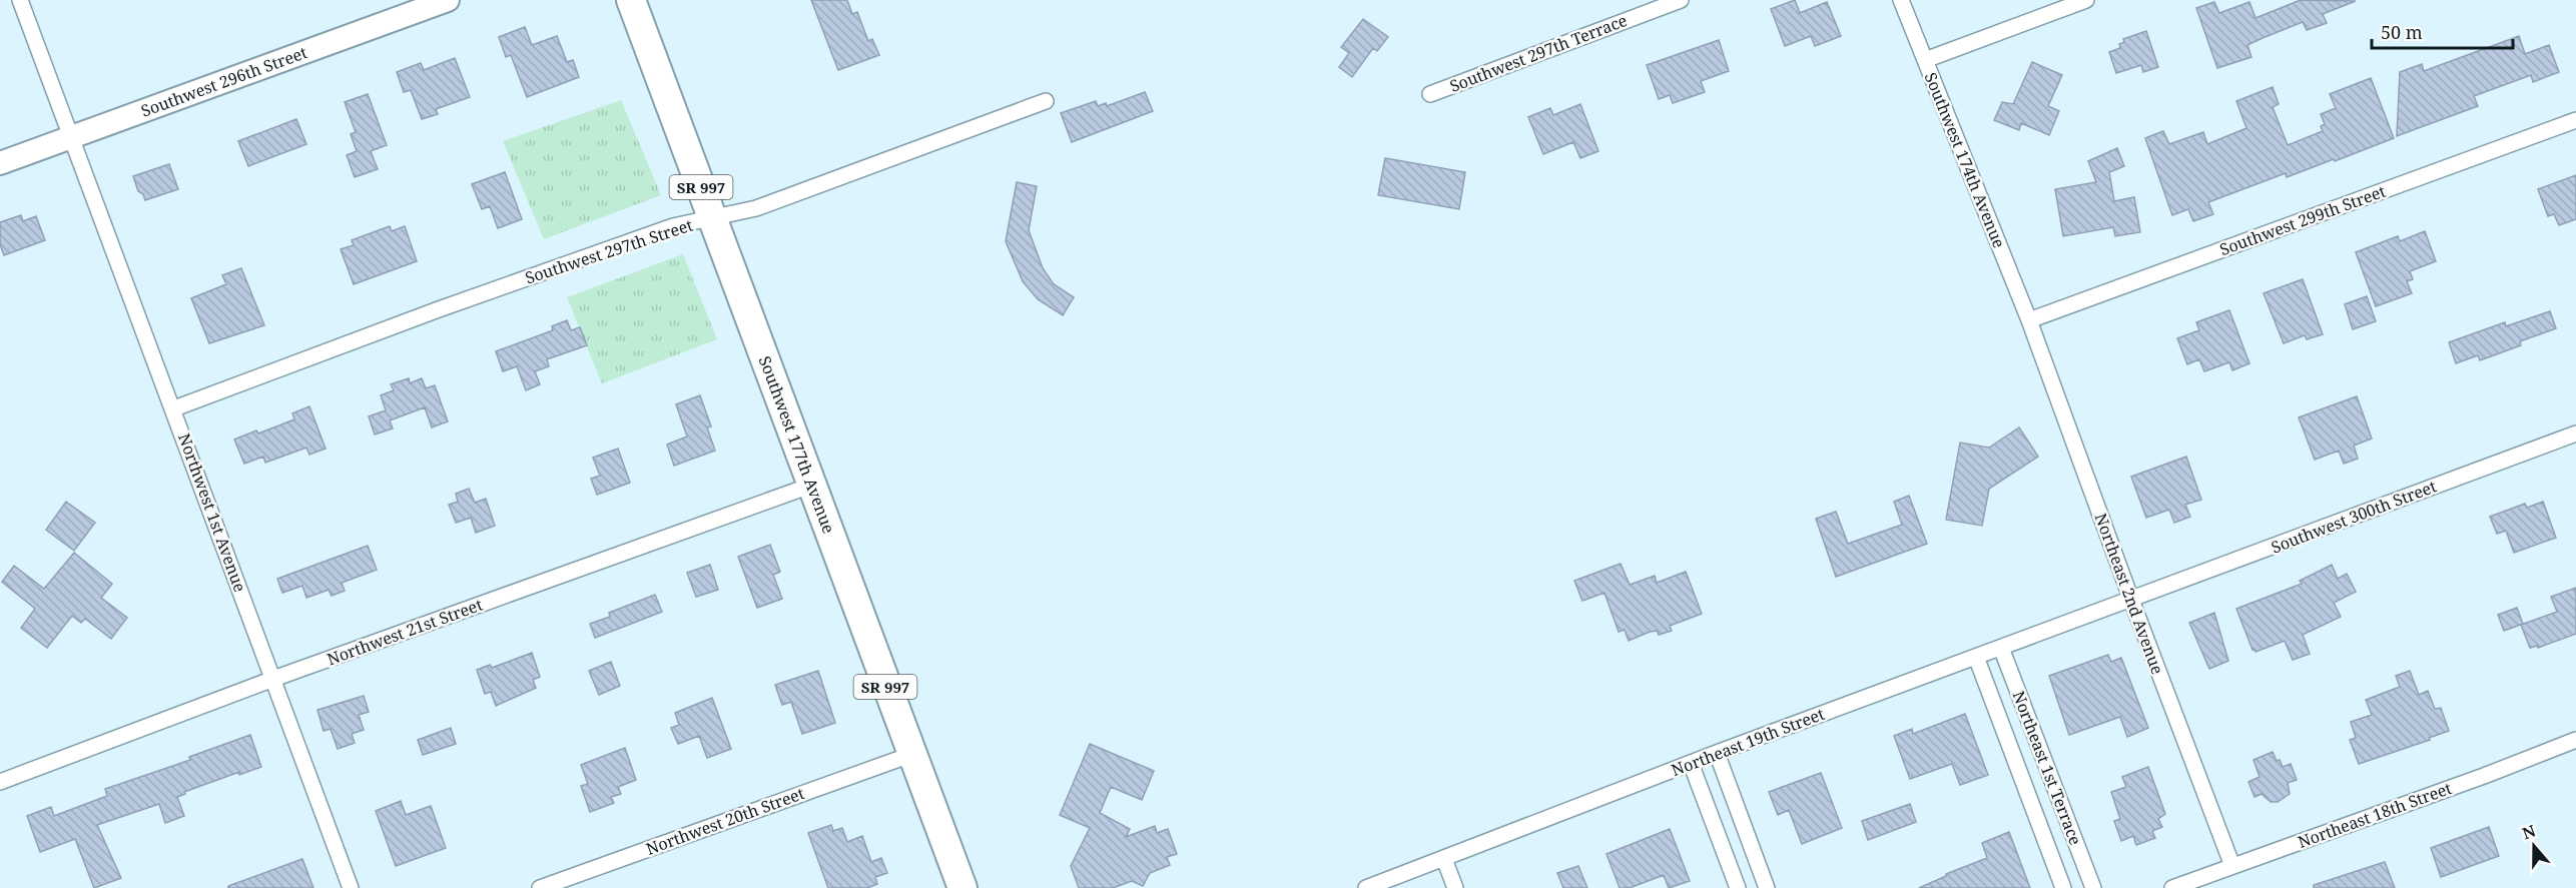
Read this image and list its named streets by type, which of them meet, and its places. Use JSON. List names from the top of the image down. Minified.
{"streets":{"highway":["SR 997","Southwest 177th Avenue"],"street":["Southwest 297th Terrace","Southwest 296th Street","Southwest 174th Avenue","Southwest 299th Street","Southwest 297th Street","Northwest 1st Avenue","Southwest 300th Street","Northeast 2nd Avenue","Northwest 21st Street","Northeast 19th Street","Northeast 1st Terrace","Northeast 18th Street","Northwest 20th Street"]},"crossings":[["Southwest 296th Street","Northwest 1st Avenue"],["Southwest 174th Avenue","Southwest 299th Street"],["Southwest 174th Avenue","Northeast 2nd Avenue"],["Southwest 299th Street","Northeast 2nd Avenue"],["Southwest 297th Street","Southwest 177th Avenue"],["Southwest 297th Street","Northwest 1st Avenue"],["Southwest 177th Avenue","Northwest 21st Street"],["Southwest 177th Avenue","Northwest 20th Street"],["Northwest 1st Avenue","Northwest 21st Street"],["Southwest 300th Street","Northeast 2nd Avenue"],["Southwest 300th Street","Northeast 19th Street"],["Northeast 2nd Avenue","Northeast 19th Street"],["Northeast 2nd Avenue","Northeast 18th Street"],["Northeast 19th Street","Northeast 1st Terrace"]],"scale_bar":"50 m","north":"top"}
